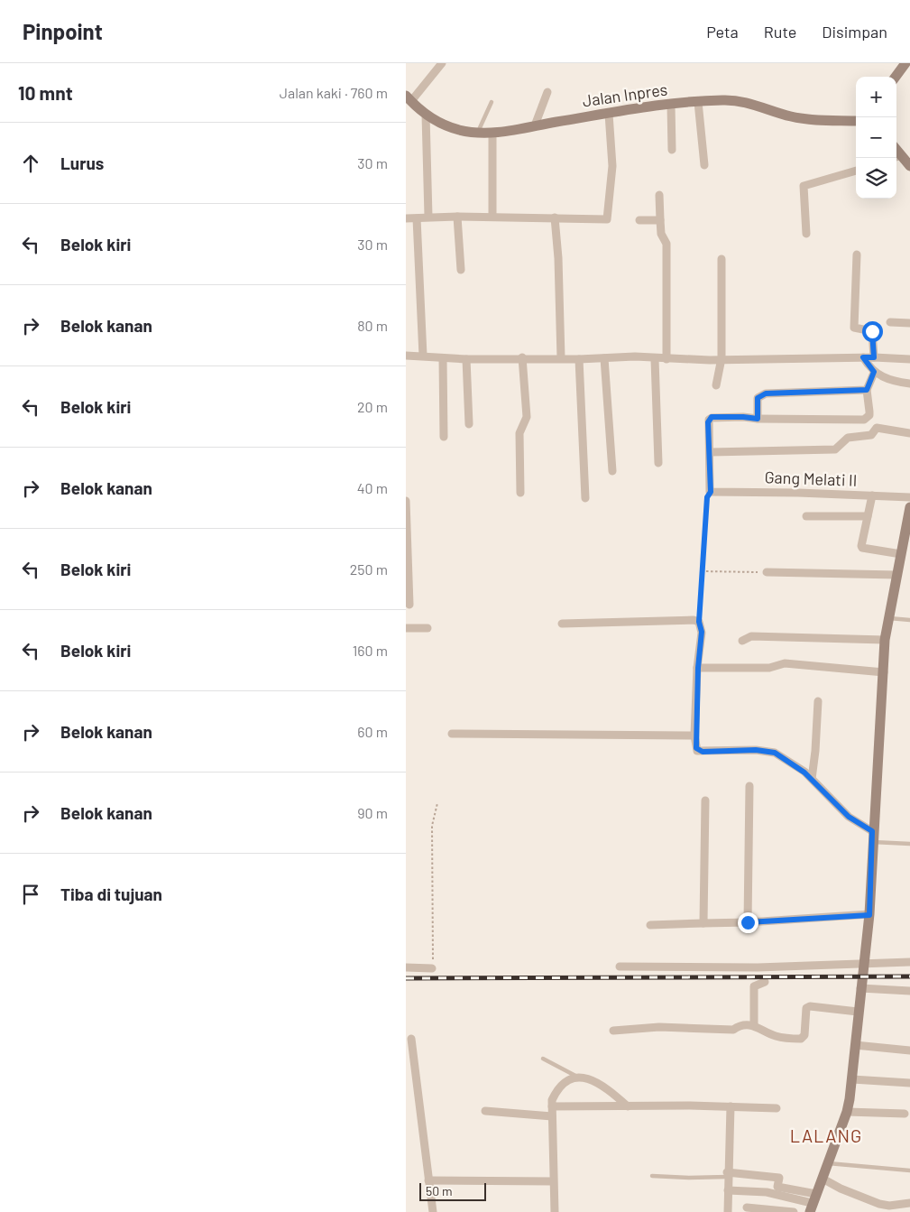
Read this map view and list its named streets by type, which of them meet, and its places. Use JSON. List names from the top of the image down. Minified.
{"streets":{"street":["Jalan Inpres","Gang Melati II"]},"districts":["LALANG"],"scale_bar":"50 m","page":{"header":"Pinpoint","nav":["Peta","Rute","Disimpan"],"heading":["10 mnt","Jalan kaki · 760 m"],"map_buttons":["+","−"],"list":[["Lurus","30 m"],["Belok kiri","30 m"],["Belok kanan","80 m"],["Belok kiri","20 m"],["Belok kanan","40 m"],["Belok kiri","250 m"],["Belok kiri","160 m"],["Belok kanan","60 m"],["Belok kanan","90 m"],"Tiba di tujuan"],"scale":"50 m"}}
